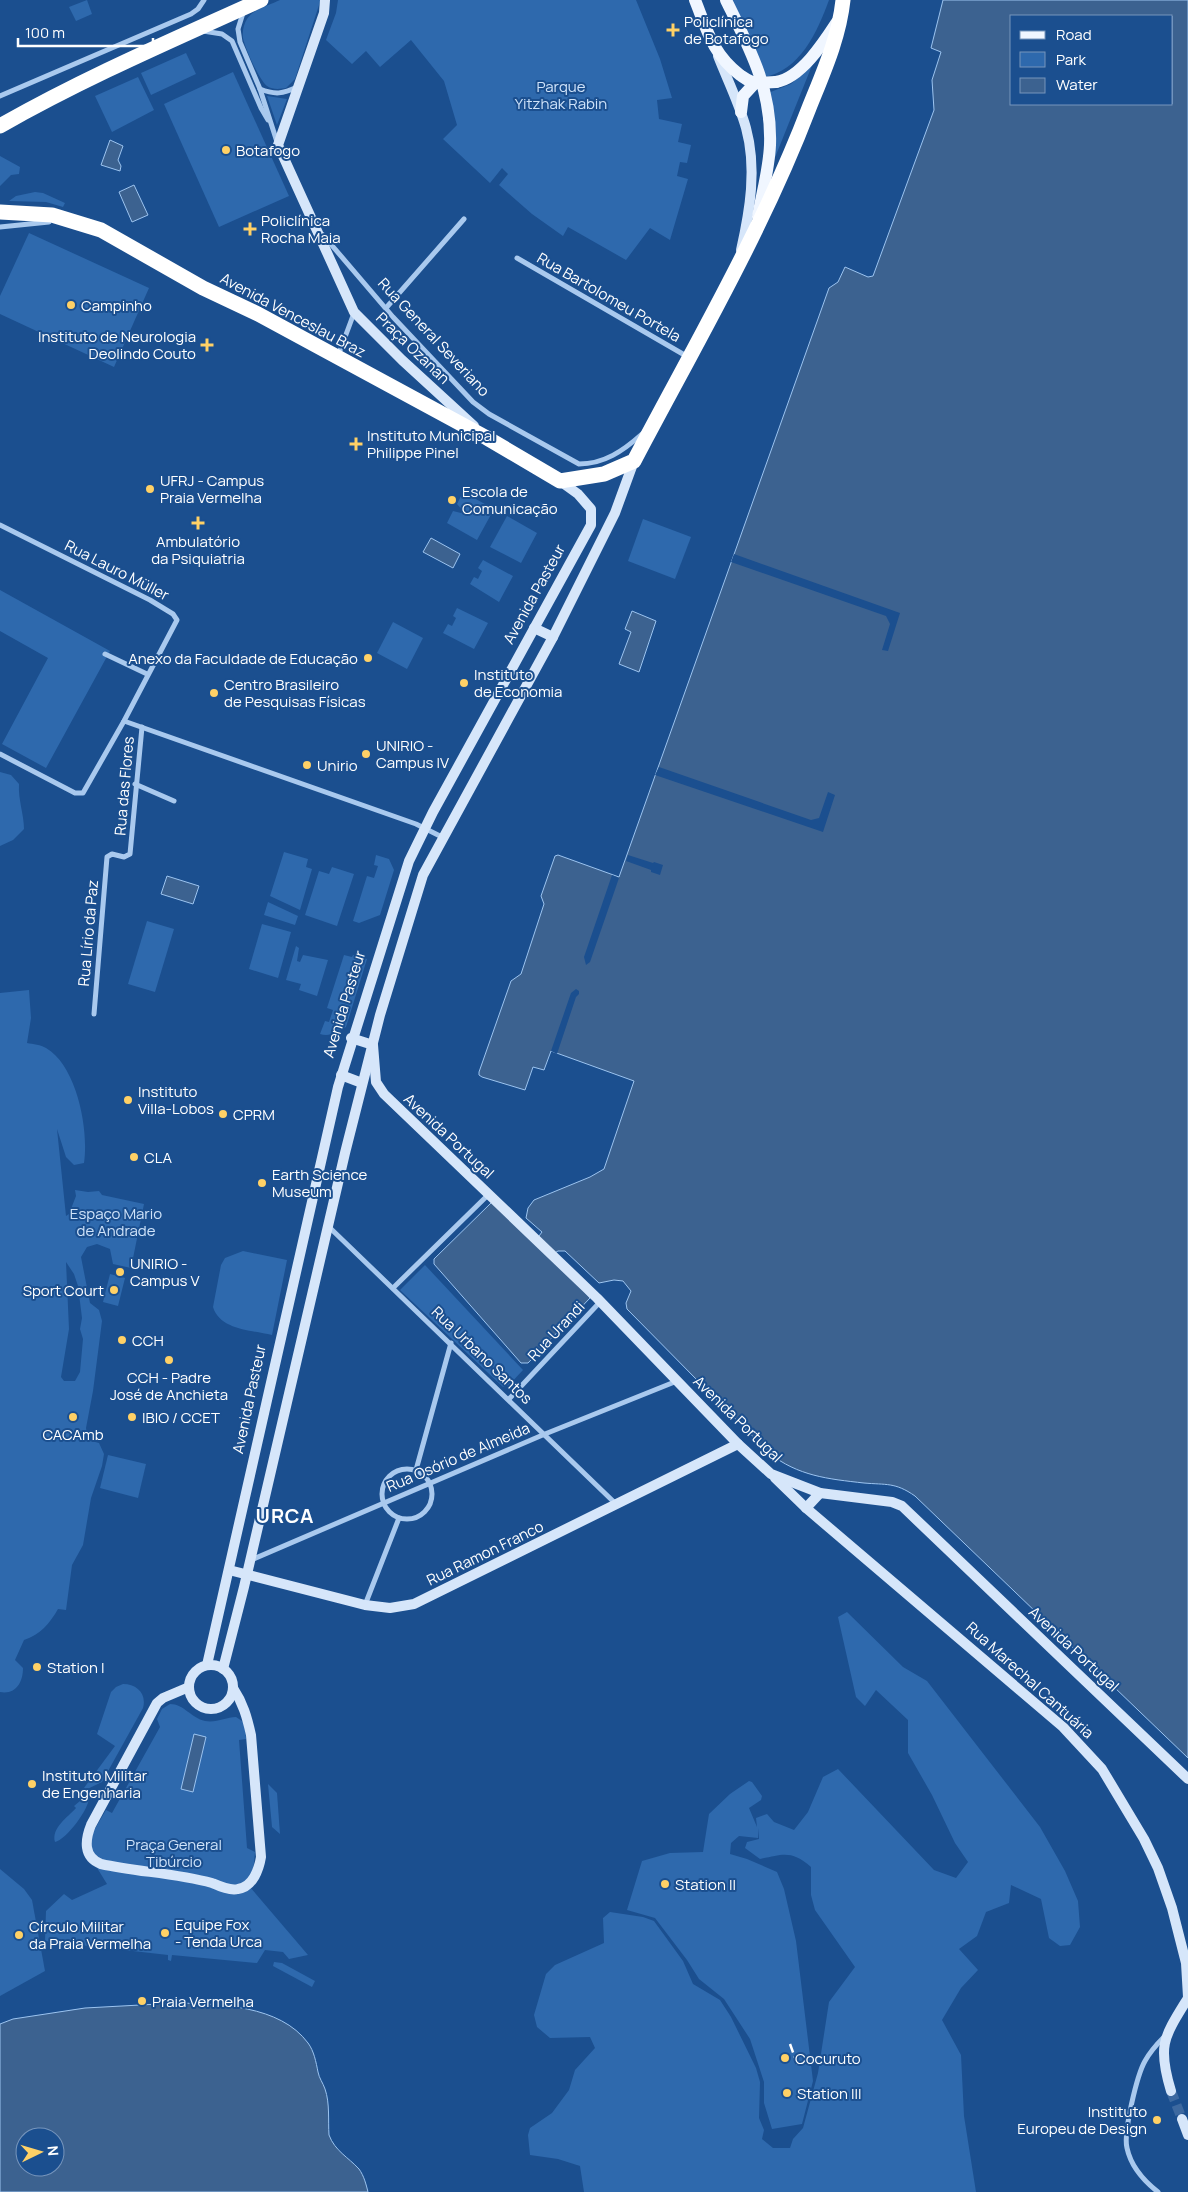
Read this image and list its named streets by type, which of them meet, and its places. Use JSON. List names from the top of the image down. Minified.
{"streets":{"highway":["Avenida Venceslau Braz"],"street":["Rua Bartolomeu Portela","Rua General Severiano","Praça Ozanan","Rua Lauro Müller","Avenida Pasteur","Rua das Flores","Rua Lírio da Paz","Avenida Portugal","Rua Urandi","Rua Urbano Santos","Rua Osório de Almeida","Rua Ramon Franco","Rua Marechal Cantuária"]},"crossings":[["Avenida Venceslau Braz","Praça Ozanan"],["Avenida Venceslau Braz","Avenida Pasteur"],["Rua General Severiano","Praça Ozanan"],["Avenida Pasteur","Rua Ramon Franco"],["Rua das Flores","Rua Lírio da Paz"],["Avenida Portugal","Rua Urandi"],["Avenida Portugal","Rua Osório de Almeida"],["Avenida Portugal","Rua Ramon Franco"],["Avenida Portugal","Rua Marechal Cantuária"],["Rua Urandi","Rua Urbano Santos"],["Rua Urbano Santos","Rua Osório de Almeida"],["Rua Urbano Santos","Rua Ramon Franco"]],"districts":["URCA"],"parks":["Parque Yitzhak Rabin","Espaço Mario de Andrade","Praça General Tibúrcio"],"places":{"health":["Policlínica de Botafogo","Policlínica Rocha Maia","Instituto de Neurologia Deolindo Couto","Instituto Municipal Philippe Pinel","Ambulatório da Psiquiatria"],"other":["Botafogo","Campinho","UFRJ - Campus Praia Vermelha","Escola de Comunicação","Anexo da Faculdade de Educação","Instituto de Economia","Centro Brasileiro de Pesquisas Físicas","UNIRIO - Campus IV","Unirio","Instituto Villa-Lobos","CPRM","CLA","Earth Science Museum","UNIRIO - Campus V","Sport Court","CCH","CCH - Padre José de Anchieta","CACAmb","IBIO / CCET","Station I","Instituto Militar de Engenharia","Station II","Equipe Fox - Tenda Urca","Círculo Militar da Praia Vermelha","Praia Vermelha","Cocuruto","Station III","Instituto Europeu de Design"]},"legend":["Road","Park","Water"],"scale_bar":"100 m","north":"right"}
